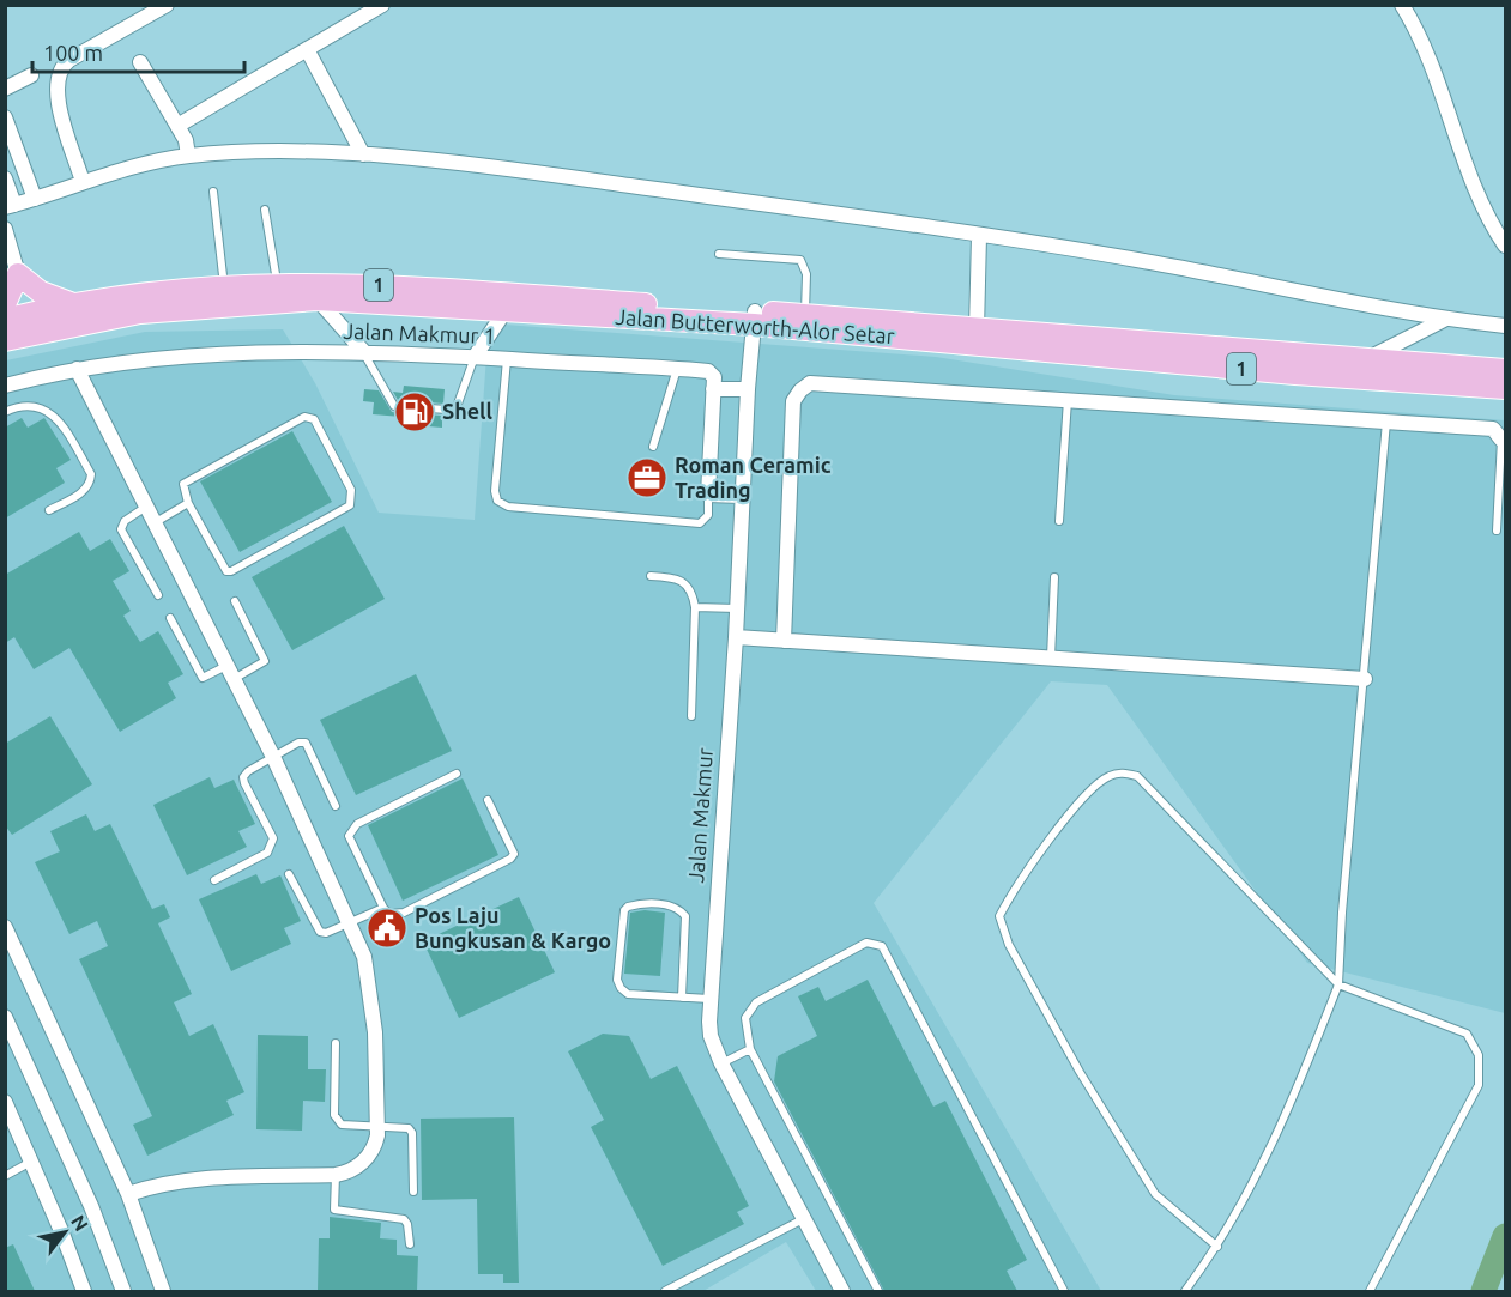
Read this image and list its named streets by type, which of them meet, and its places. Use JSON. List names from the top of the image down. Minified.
{"streets":{"main road":["1","Jalan Butterworth-Alor Setar"],"street":["Jalan Makmur 1","Jalan Makmur"]},"crossings":[["Jalan Butterworth-Alor Setar","Jalan Makmur"]],"places":{"fuel station":["Shell"],"office":["Roman Ceramic Trading"],"public building":["Pos Laju Bungkusan & Kargo"]},"scale_bar":"100 m","north":"top right"}
